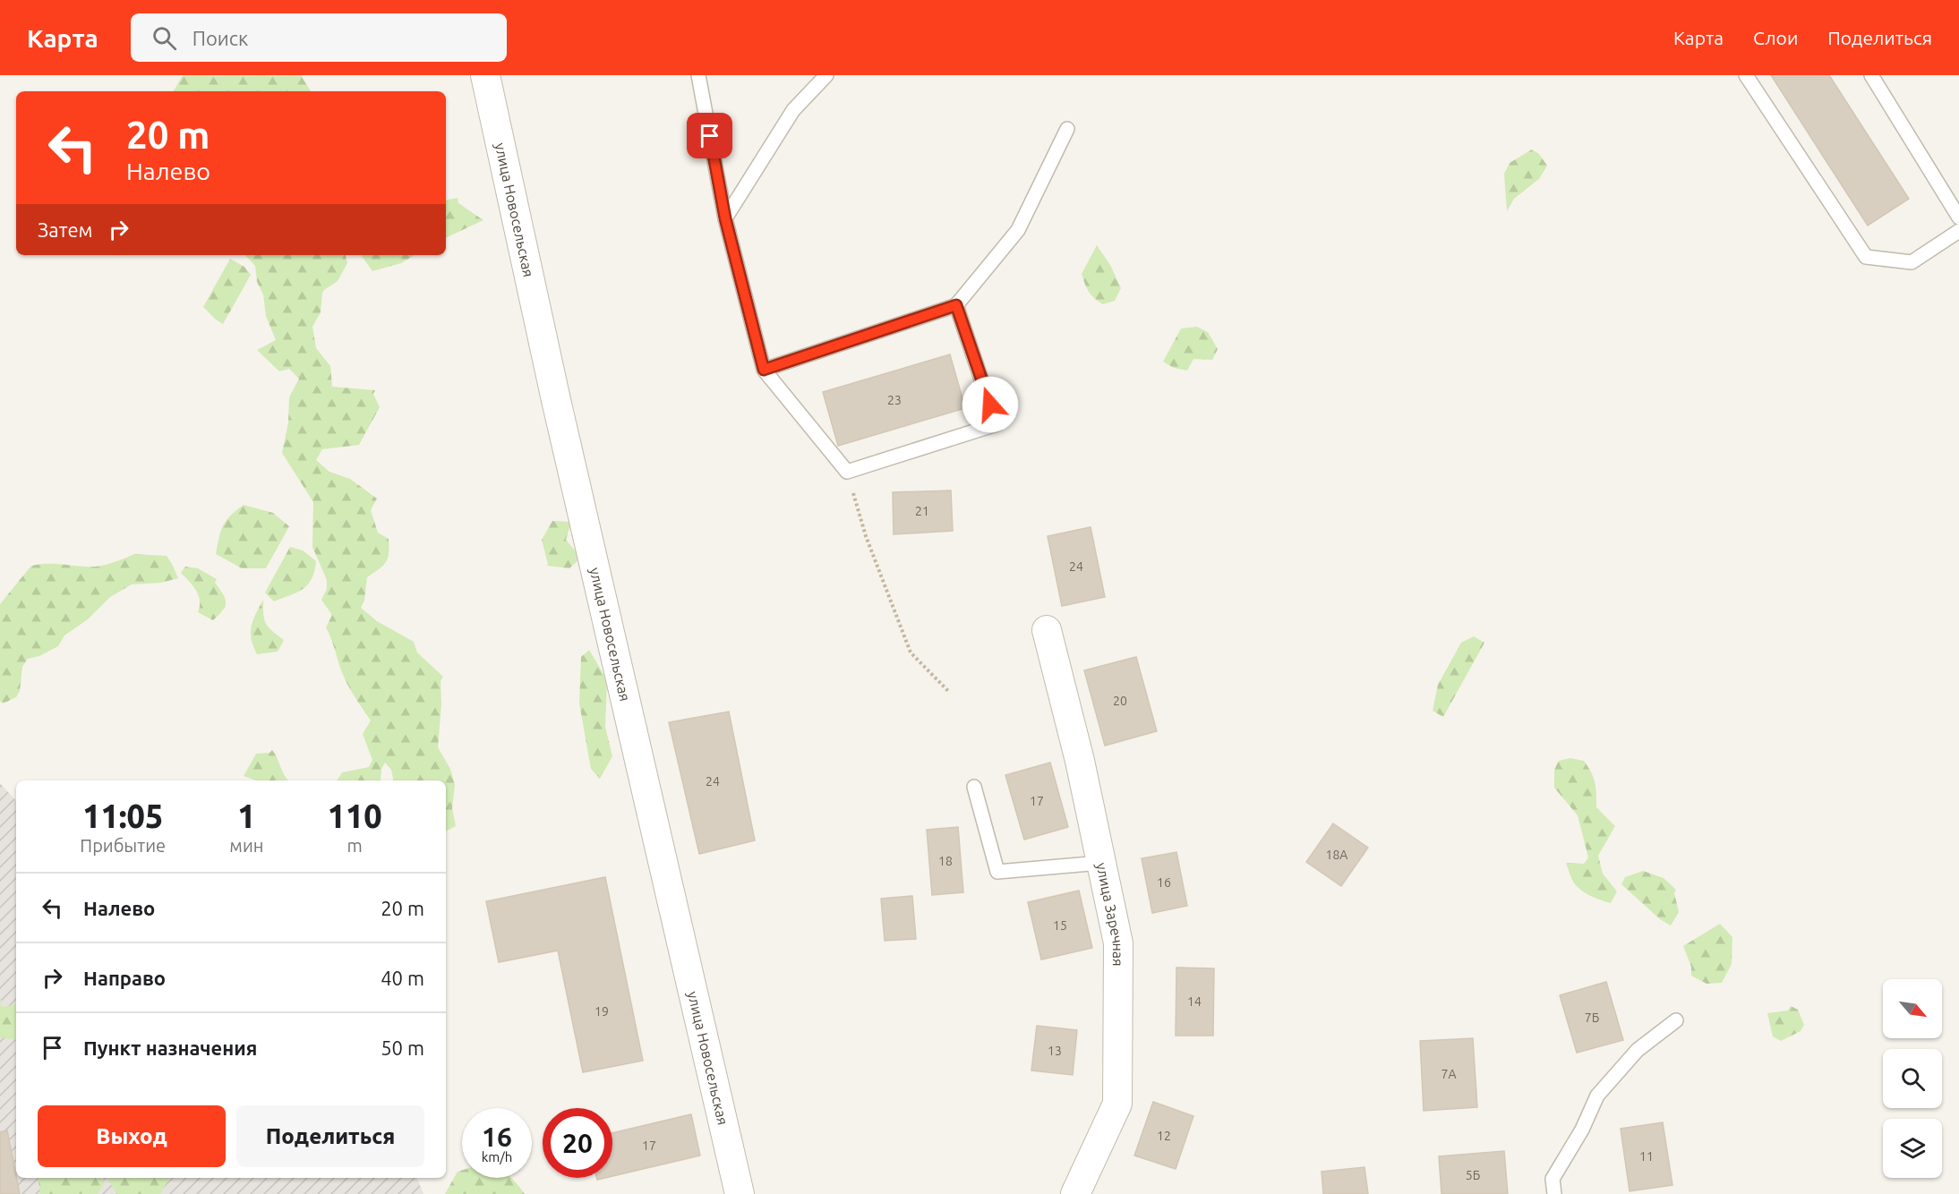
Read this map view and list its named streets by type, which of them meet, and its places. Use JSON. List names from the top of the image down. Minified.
{"streets":{"street":["улица Новосельская","улица Заречная"]},"house_numbers":["23","21","24","20","24","17","18А","18","16","15","14","19","7Б","13","7А","12","17","11","5Б"],"north":"bottom right","page":{"header":"Карта","search":"Поиск","nav":["Карта","Слои","Поделиться"],"turn":["20 m","Налево"],"then":"Затем","eta":["11:05","Прибытие","1","мин","110","m"],"list":[{"name":"Налево","value":"20 m"},{"name":"Направо","value":"40 m"},{"name":"Пункт назначения","value":"50 m"}],"buttons":["Выход","Поделиться"],"speed":"16 km/h","limit":"20"}}
